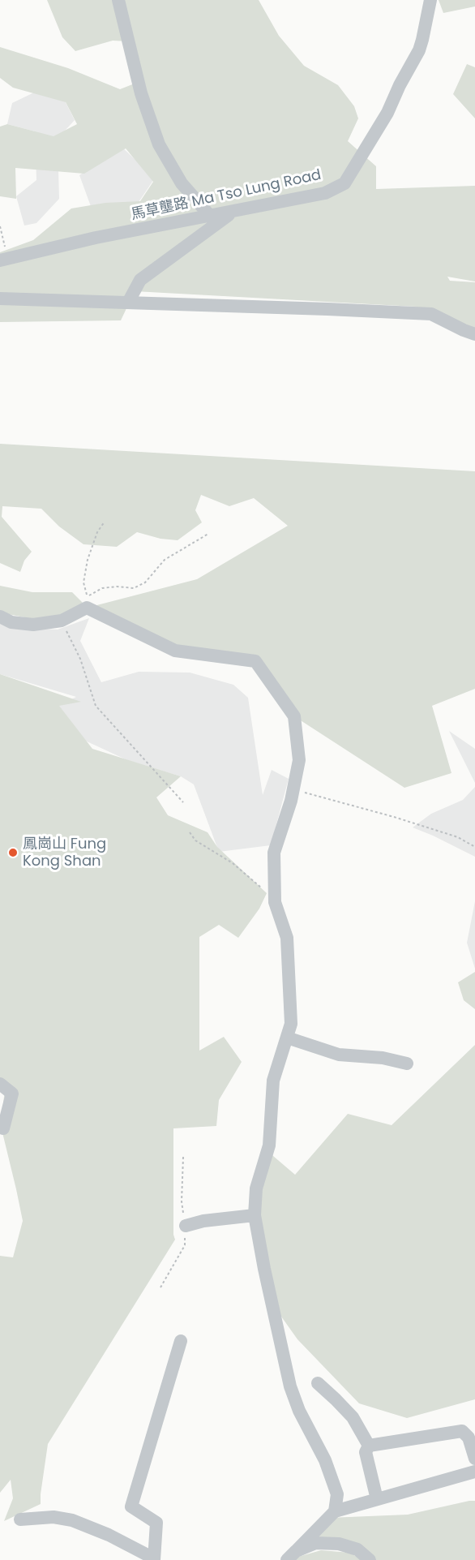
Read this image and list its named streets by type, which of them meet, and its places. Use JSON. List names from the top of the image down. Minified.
{"streets":{"street":["馬草壟路 Ma Tso Lung Road"]},"places":["鳳崗山 Fung Kong Shan"]}
